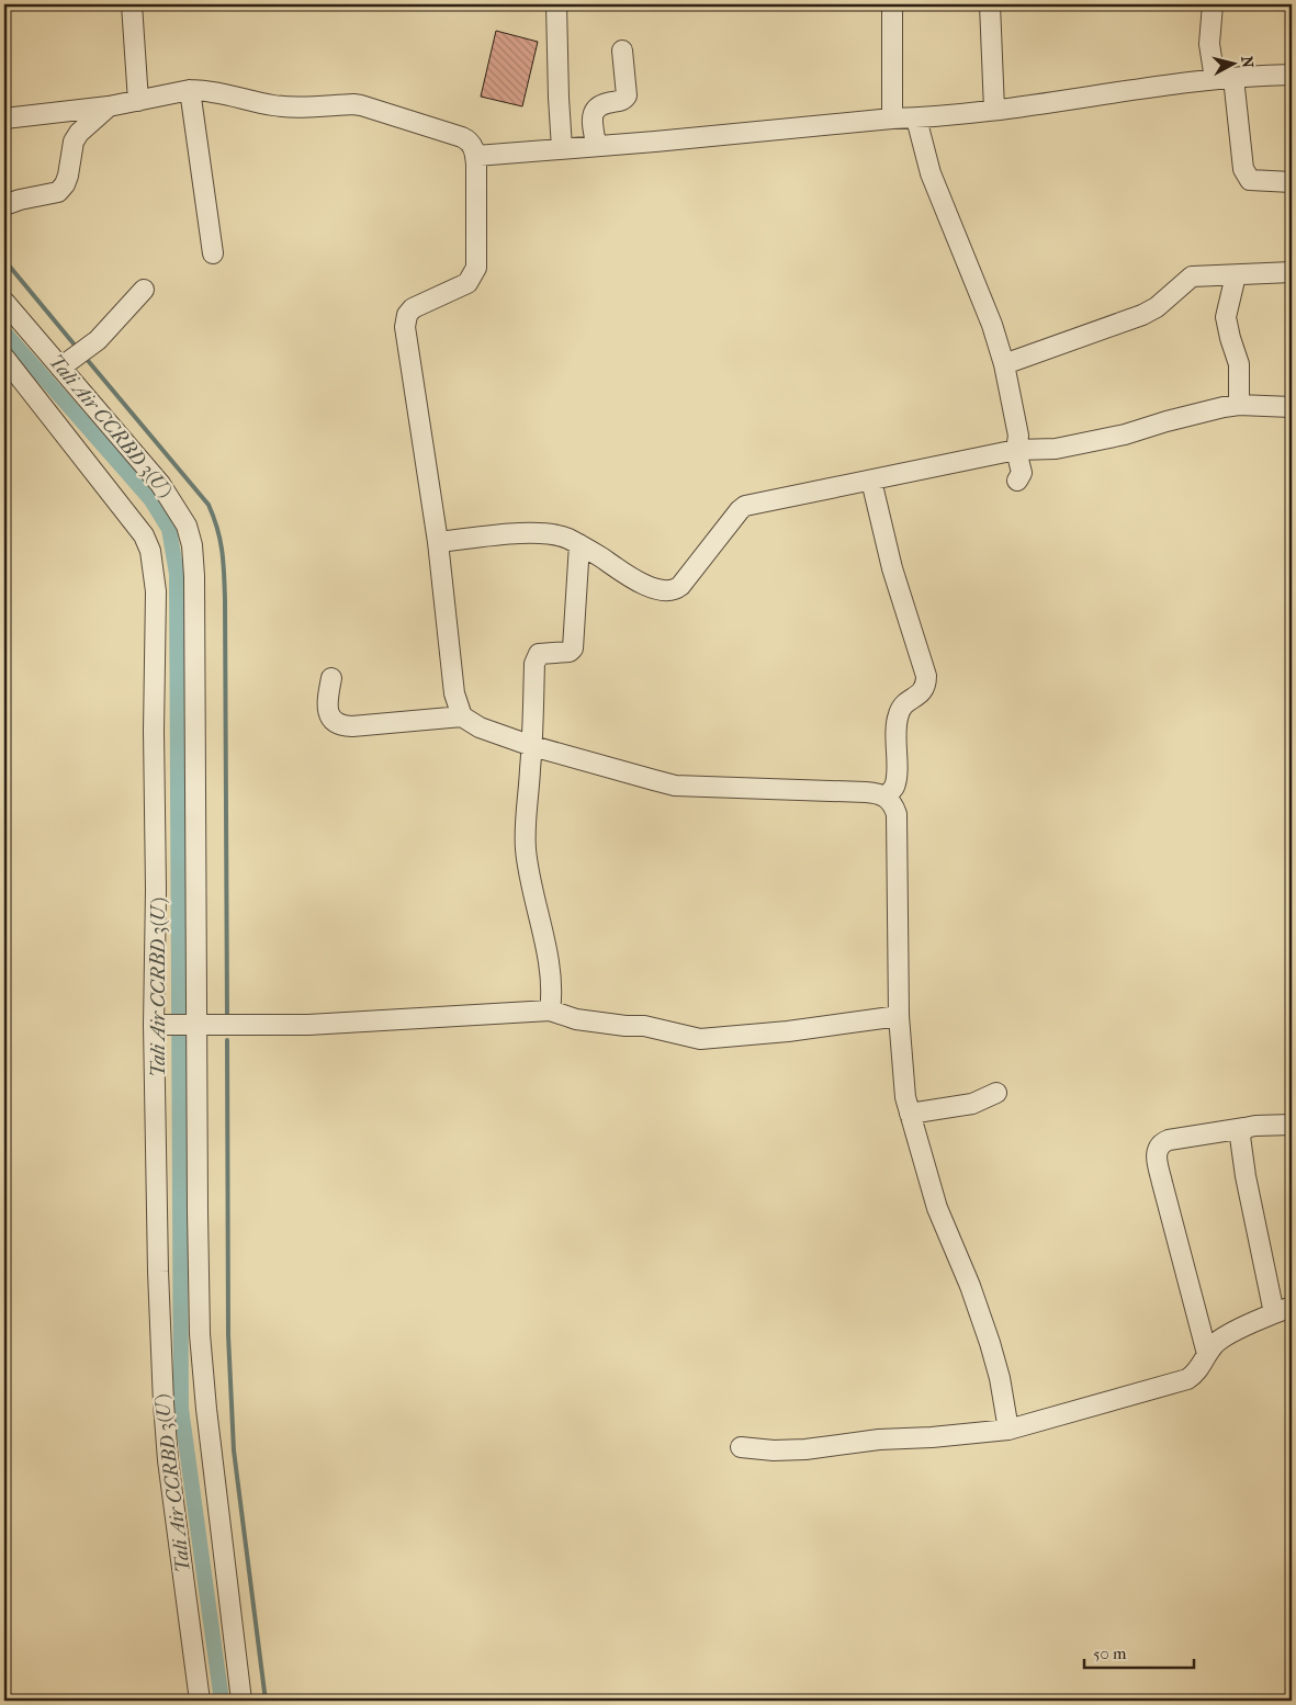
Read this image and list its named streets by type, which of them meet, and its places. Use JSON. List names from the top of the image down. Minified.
{"water":["Tali Air CCRBD 3(U)"],"scale_bar":"50 m","north":"right"}
